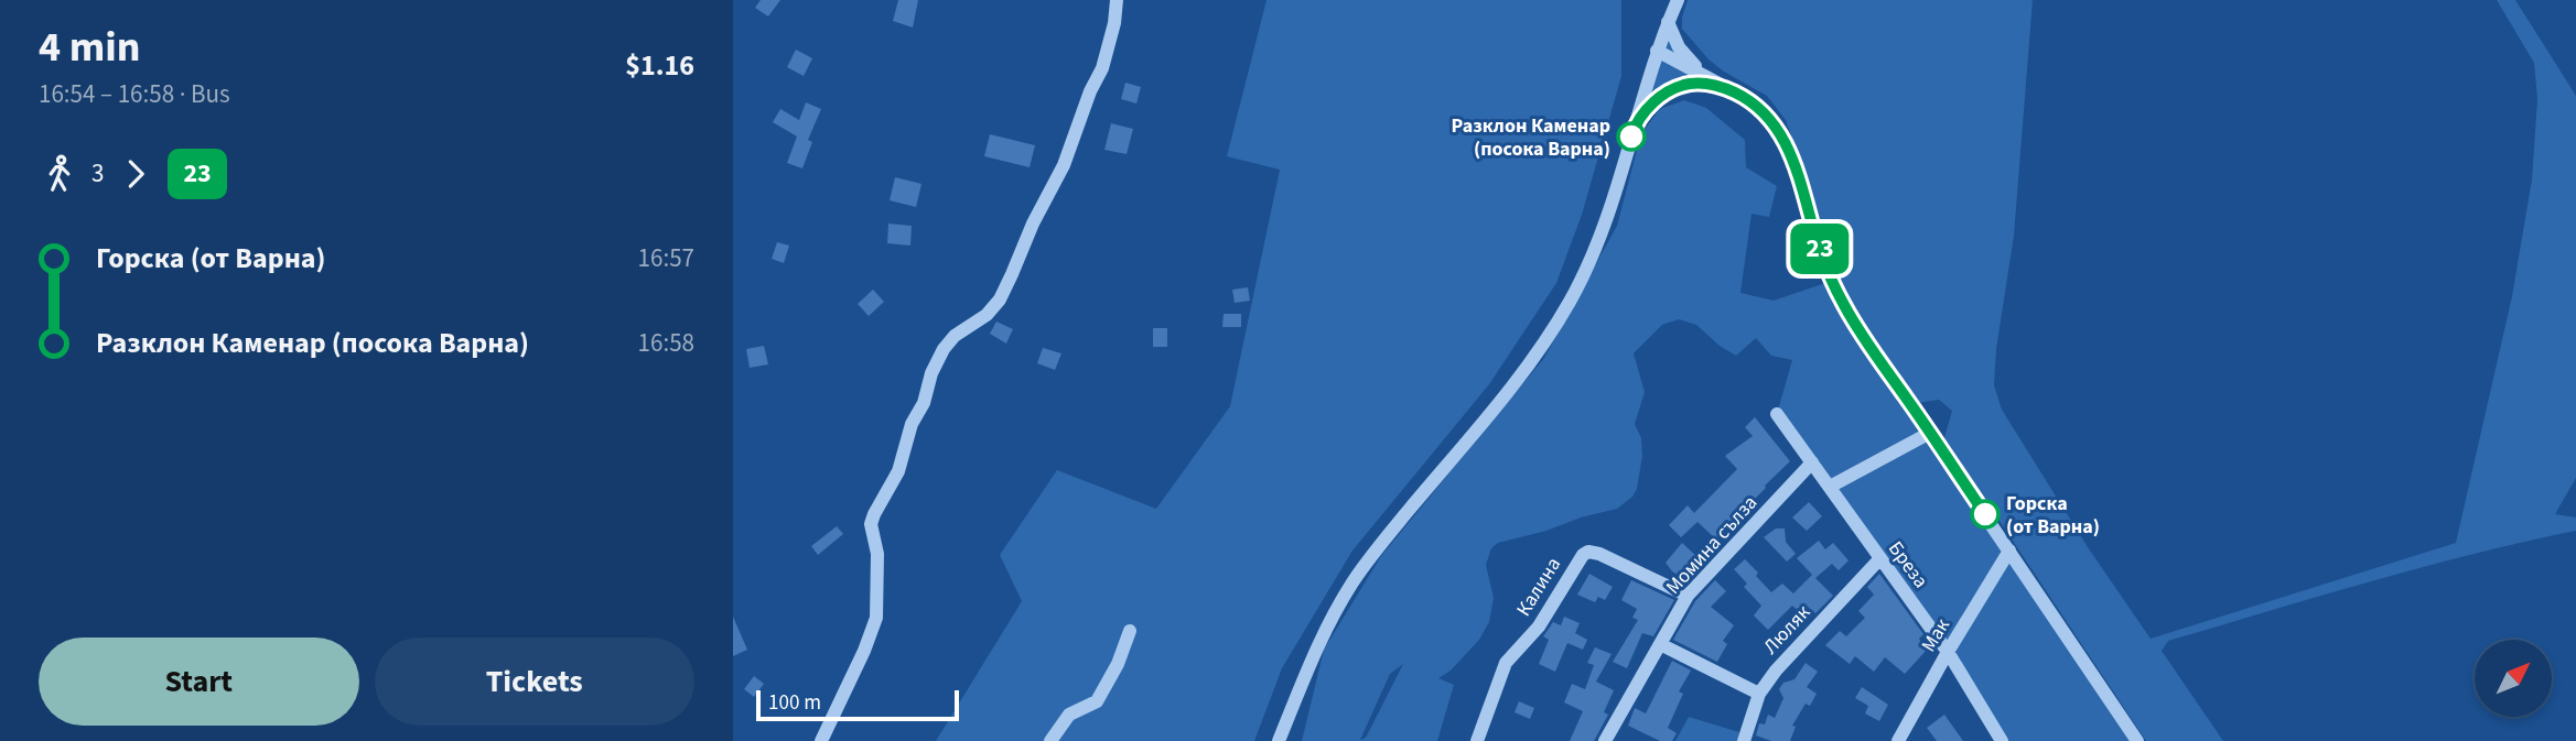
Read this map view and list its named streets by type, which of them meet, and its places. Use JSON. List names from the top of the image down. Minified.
{"streets":{"street":["Момина сълза","Бреза","Калина","Люляк","Мак"]},"crossings":[["Момина сълза","Бреза"],["Момина сълза","Калина"],["Бреза","Люляк"],["Бреза","Мак"]],"places":["Разклон Каменар (посока Варна)","Горска (от Варна)"],"lines":["bus line 23"],"scale_bar":"100 m","north":"top right","page":{"heading":["4 min","16:54 – 16:58 · Bus","$1.16"],"on_map":"23","legs":["3","23"],"list":[{"name":"Горска (от Варна)","value":"16:57"},{"name":"Разклон Каменар (посока Варна)","value":"16:58"}],"buttons":["Start","Tickets"],"scale":"100 m"}}
